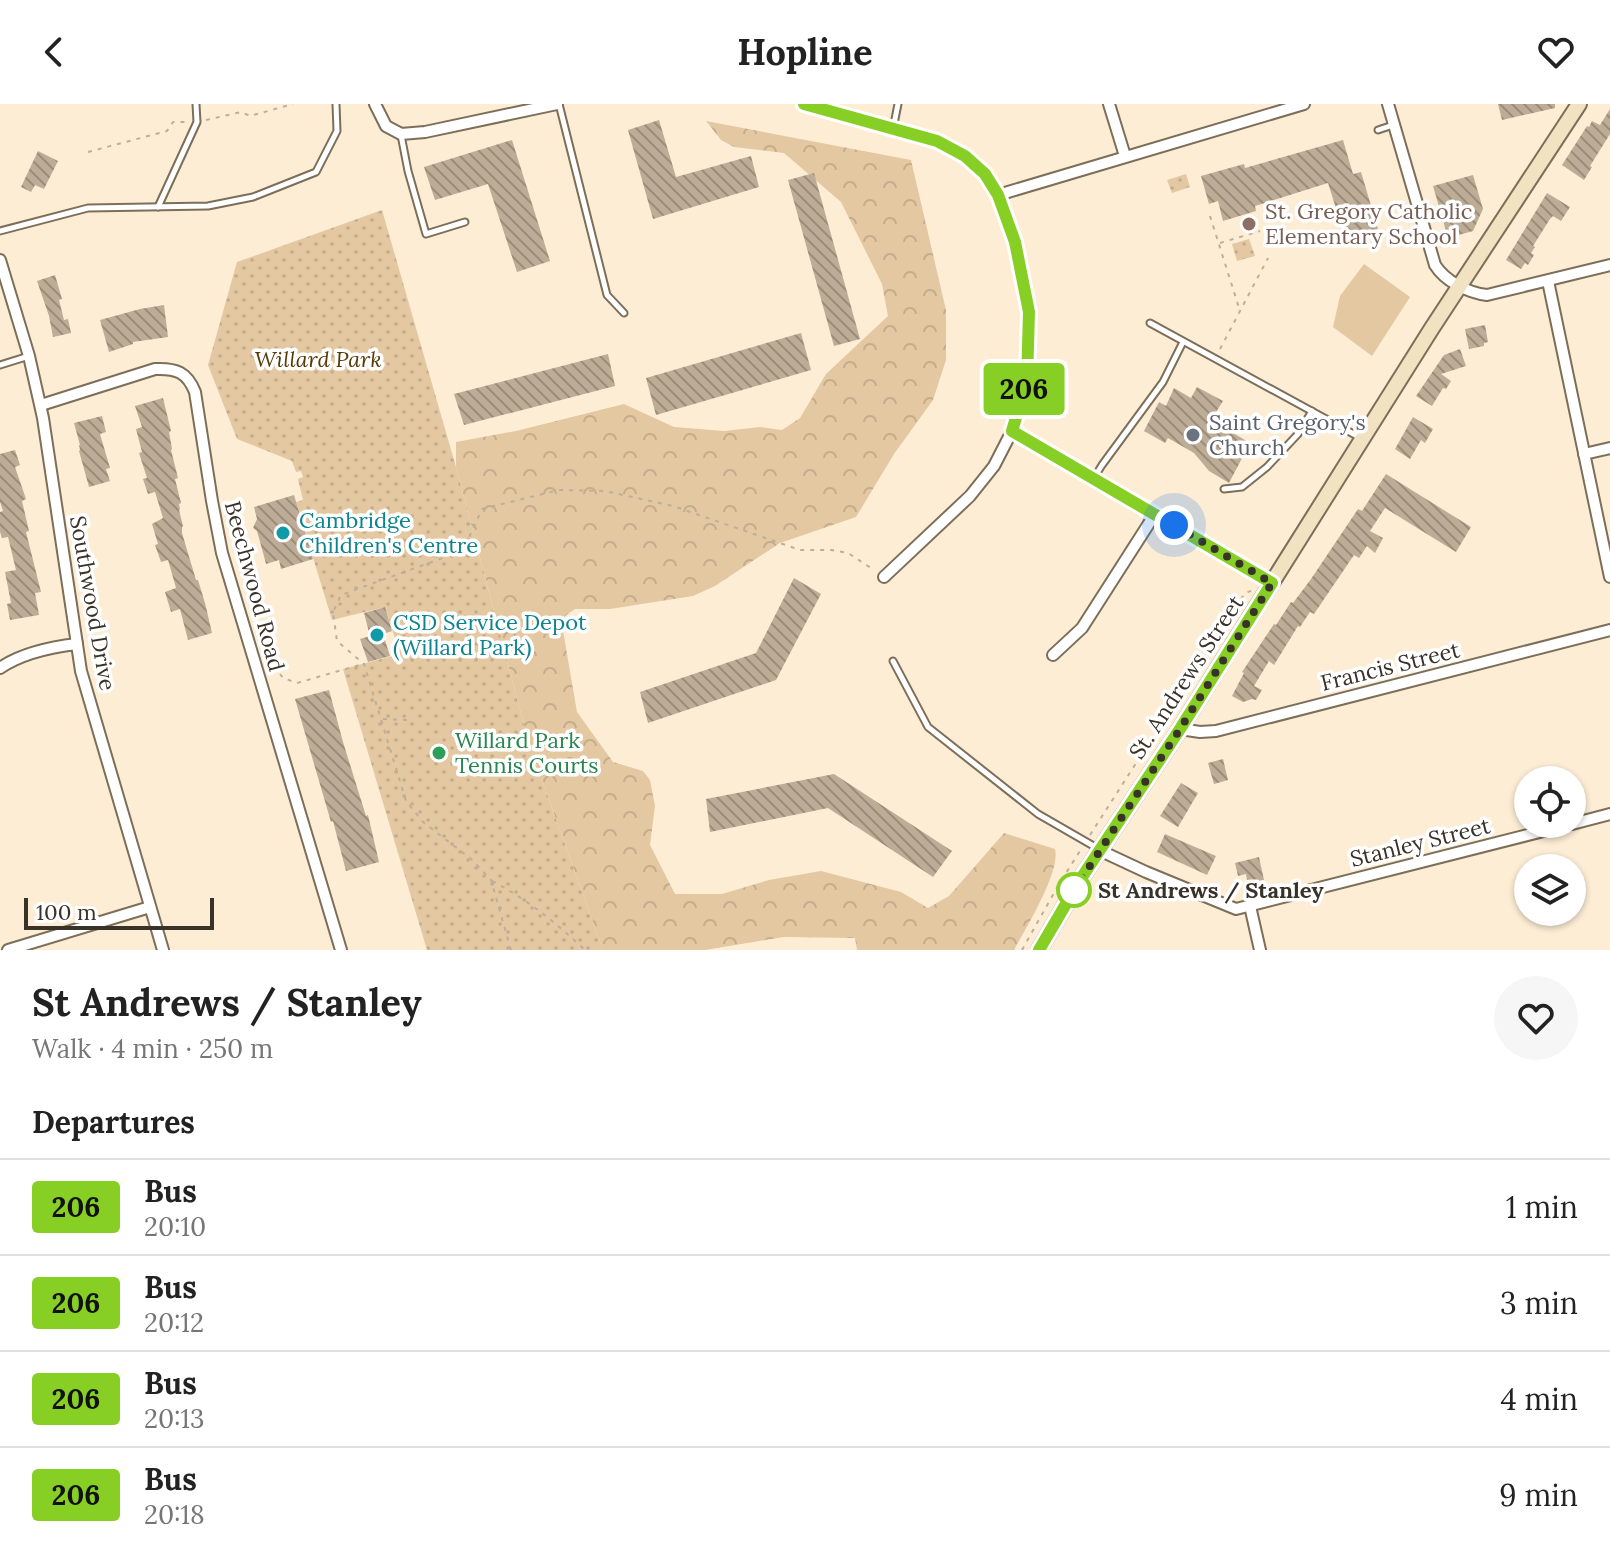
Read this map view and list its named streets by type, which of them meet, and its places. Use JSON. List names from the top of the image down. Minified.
{"streets":{"main road":["St. Andrews Street"],"street":["Beechwood Road","Southwood Drive","Francis Street","Stanley Street"]},"crossings":[["Beechwood Road","Southwood Drive"],["Francis Street","St. Andrews Street"],["St. Andrews Street","Stanley Street"]],"parks":["Willard Park"],"places":["St. Gregory Catholic Elementary School","Saint Gregory's Church","Cambridge Children's Centre","CSD Service Depot (Willard Park)","Willard Park Tennis Courts","St Andrews / Stanley"],"lines":["bus line 206"],"scale_bar":"100 m","page":{"header":"Hopline","on_map":"206","scale":"100 m","heading":[["St Andrews / Stanley","Walk · 4 min · 250 m"],"Departures"],"list":[{"mark":"206","name":"Bus","note":"20:10","value":"1 min"},{"mark":"206","name":"Bus","note":"20:12","value":"3 min"},{"mark":"206","name":"Bus","note":"20:13","value":"4 min"},{"mark":"206","name":"Bus","note":"20:18","value":"9 min"}]}}
